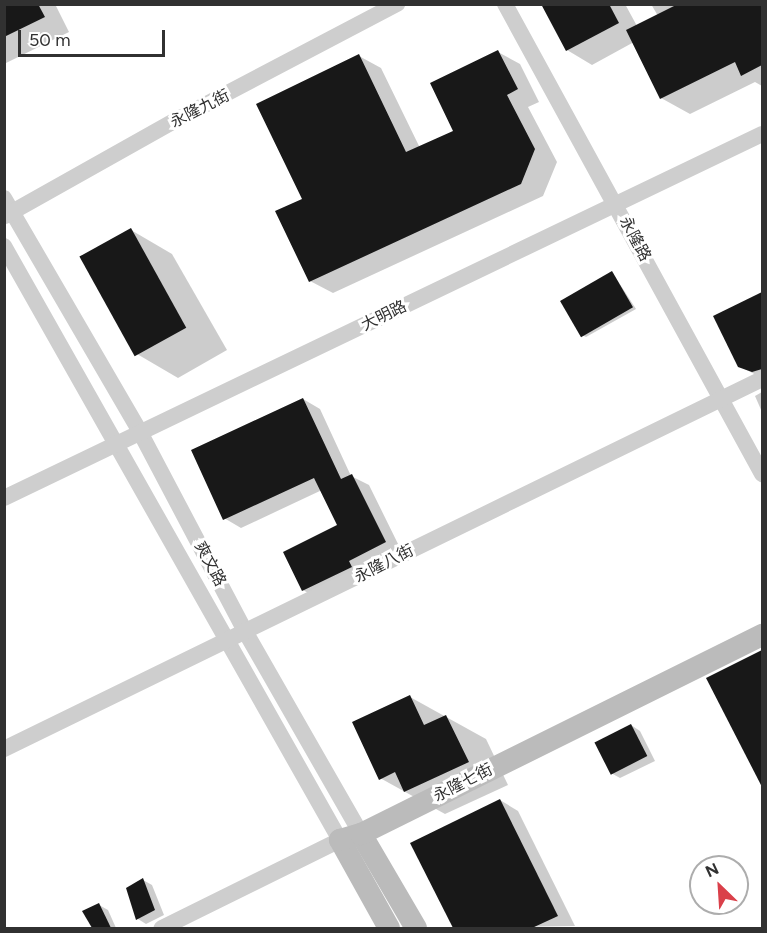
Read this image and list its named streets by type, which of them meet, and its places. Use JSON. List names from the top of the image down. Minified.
{"streets":{"street":["永隆九街","永隆路","大明路","爽文路","永隆八街","永隆七街"]},"crossings":[["永隆九街","爽文路"],["永隆路","大明路"],["永隆路","永隆八街"],["大明路","爽文路"],["爽文路","永隆八街"],["爽文路","永隆七街"]],"scale_bar":"50 m","north":"top left"}
